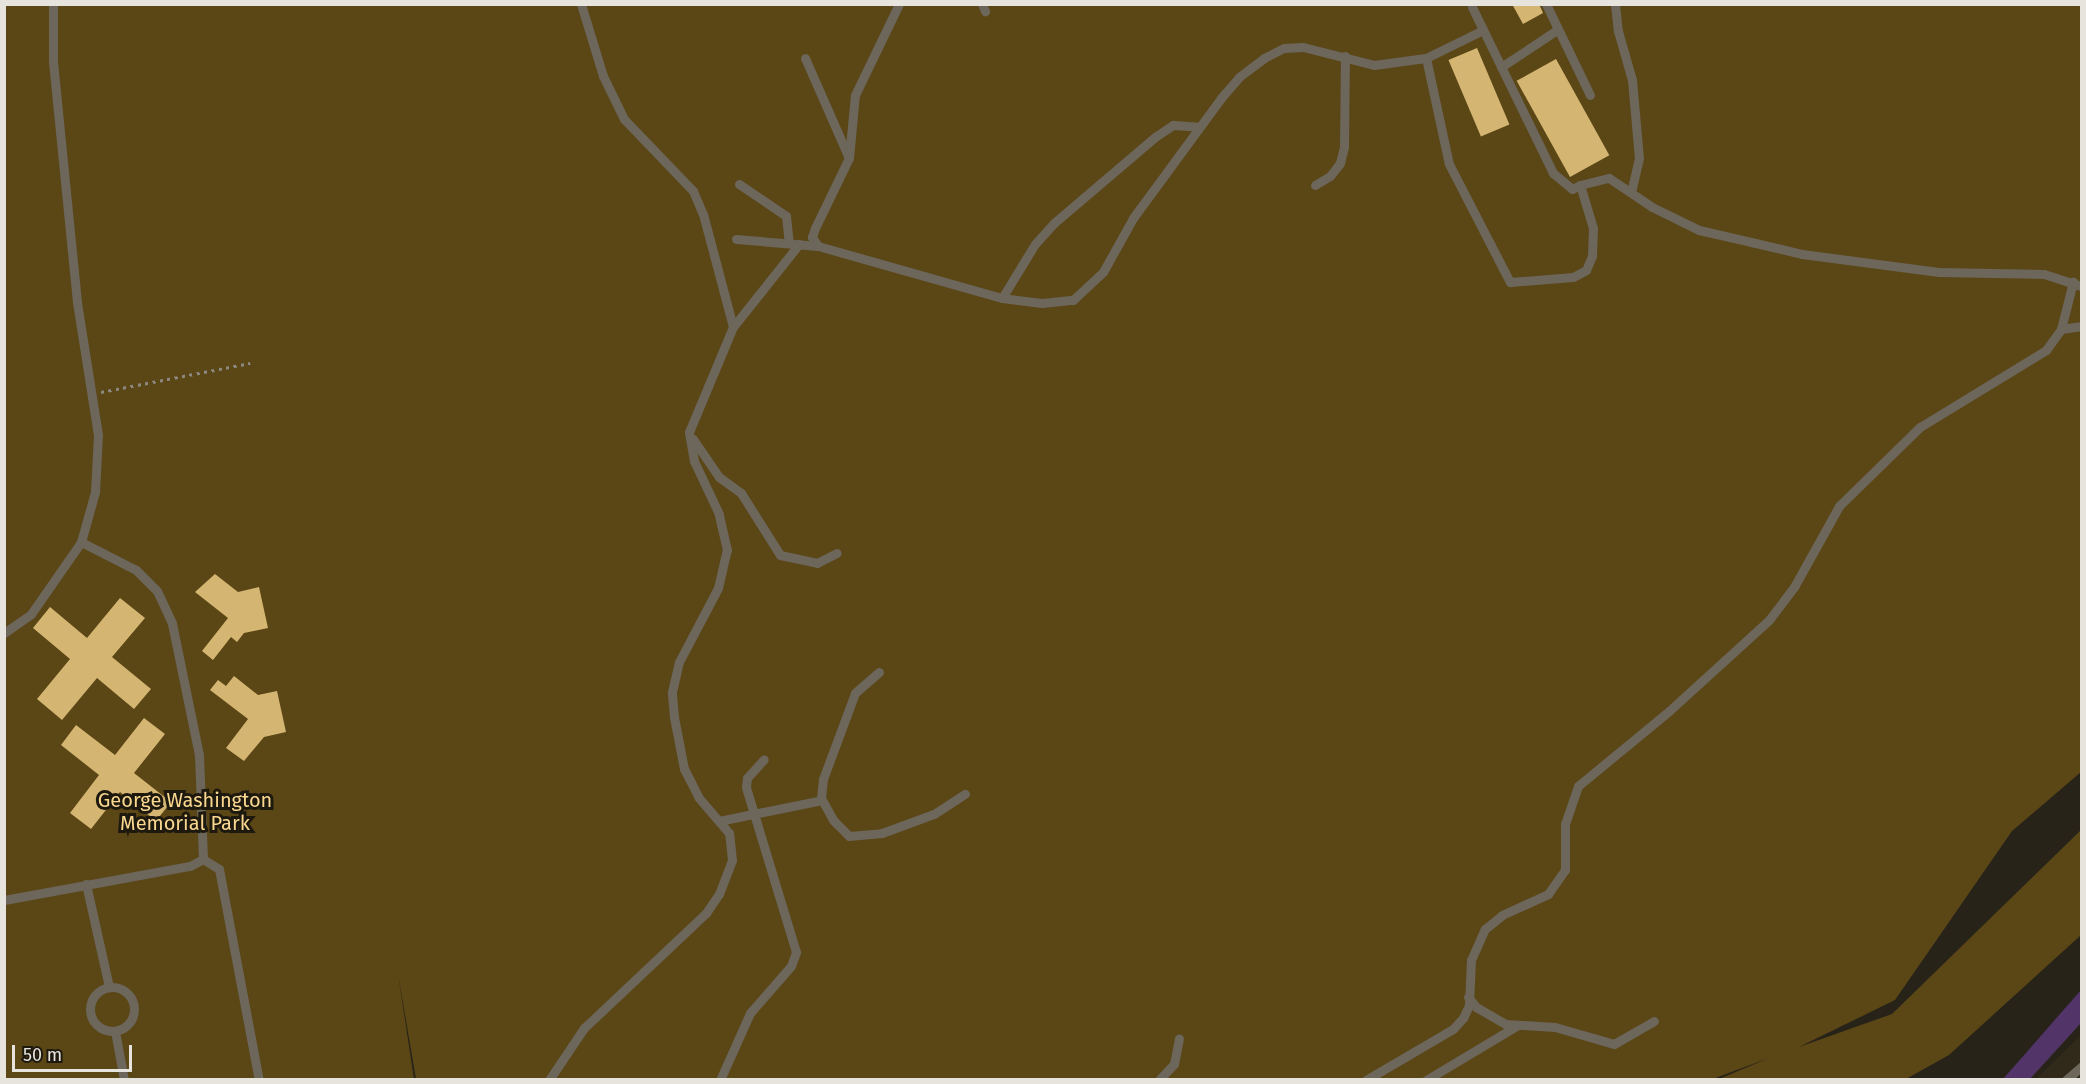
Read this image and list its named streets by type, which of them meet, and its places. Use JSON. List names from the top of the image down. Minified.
{"parks":["George Washington Memorial Park"],"scale_bar":"50 m"}
